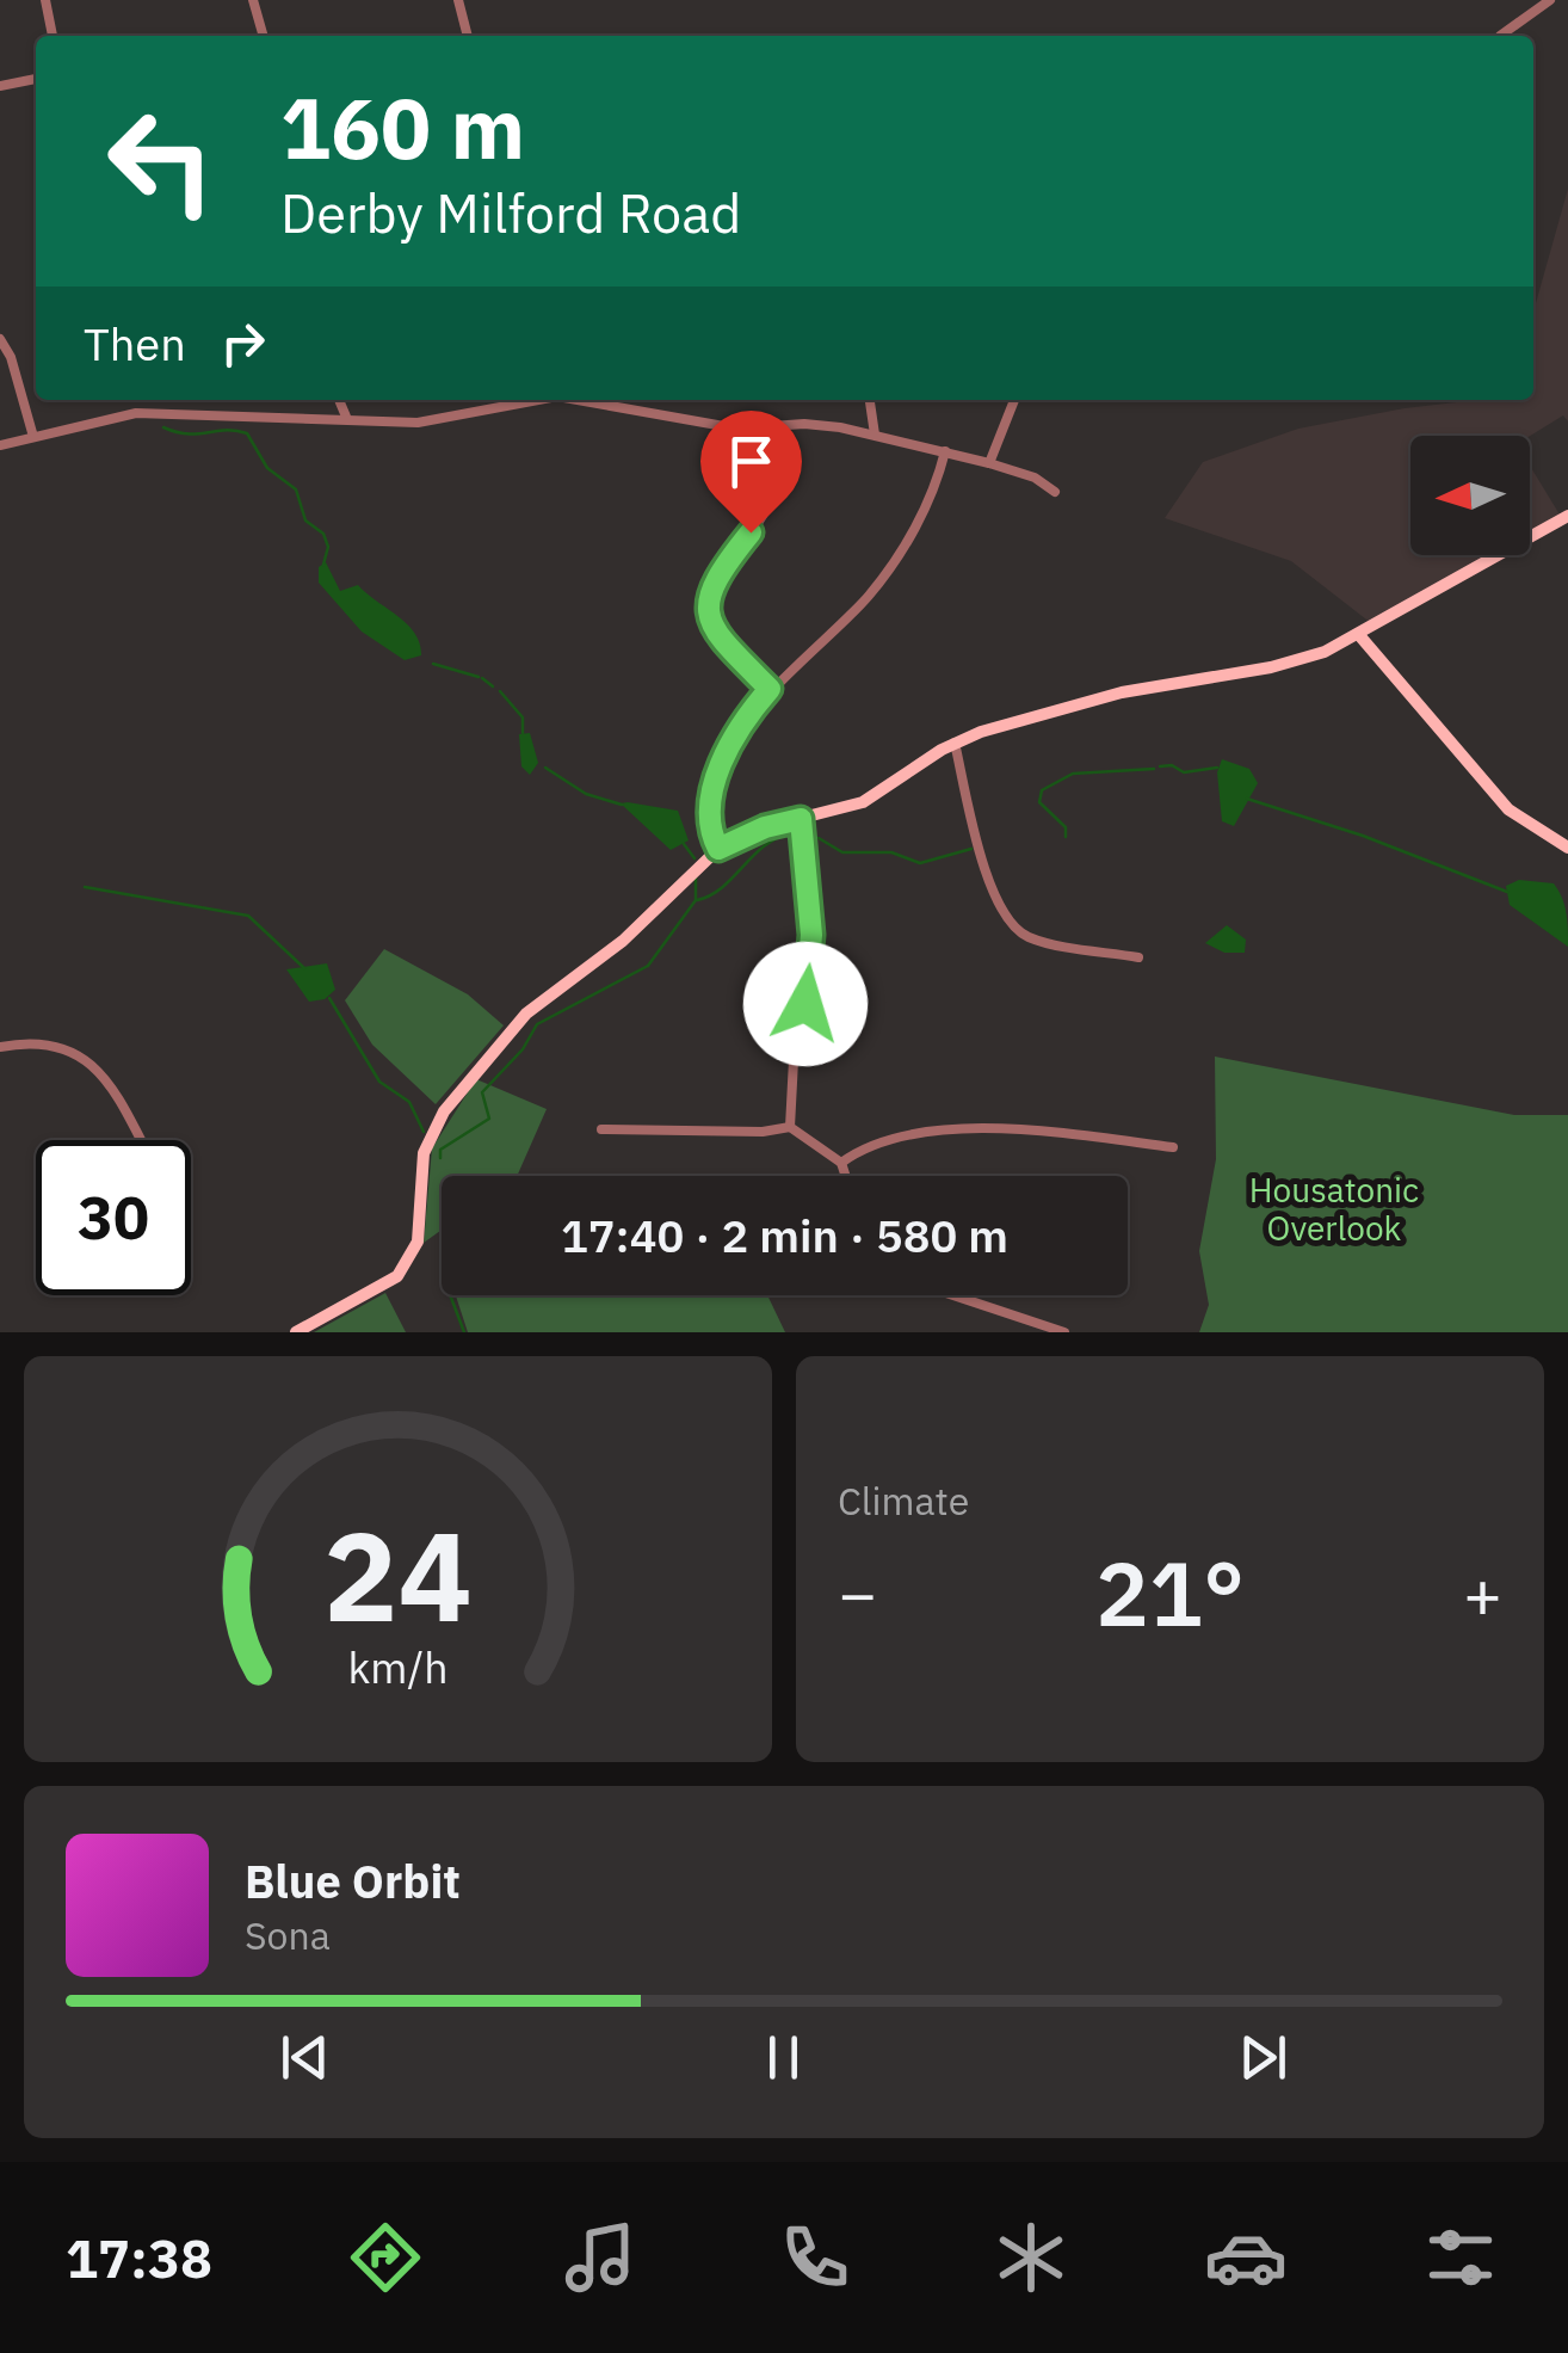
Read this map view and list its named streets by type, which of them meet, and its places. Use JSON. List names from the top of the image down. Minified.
{"parks":["Housatonic Overlook"],"north":"left","page":{"turn":["160 m","Derby Milford Road"],"then":"Then","limit":"30","trip":"17:40 · 2 min · 580 m","tile":"Climate","heat":["−","21°","+"],"song":["Blue Orbit","Sona"],"tabs":"17:38","gauge":["24","km/h"]}}
